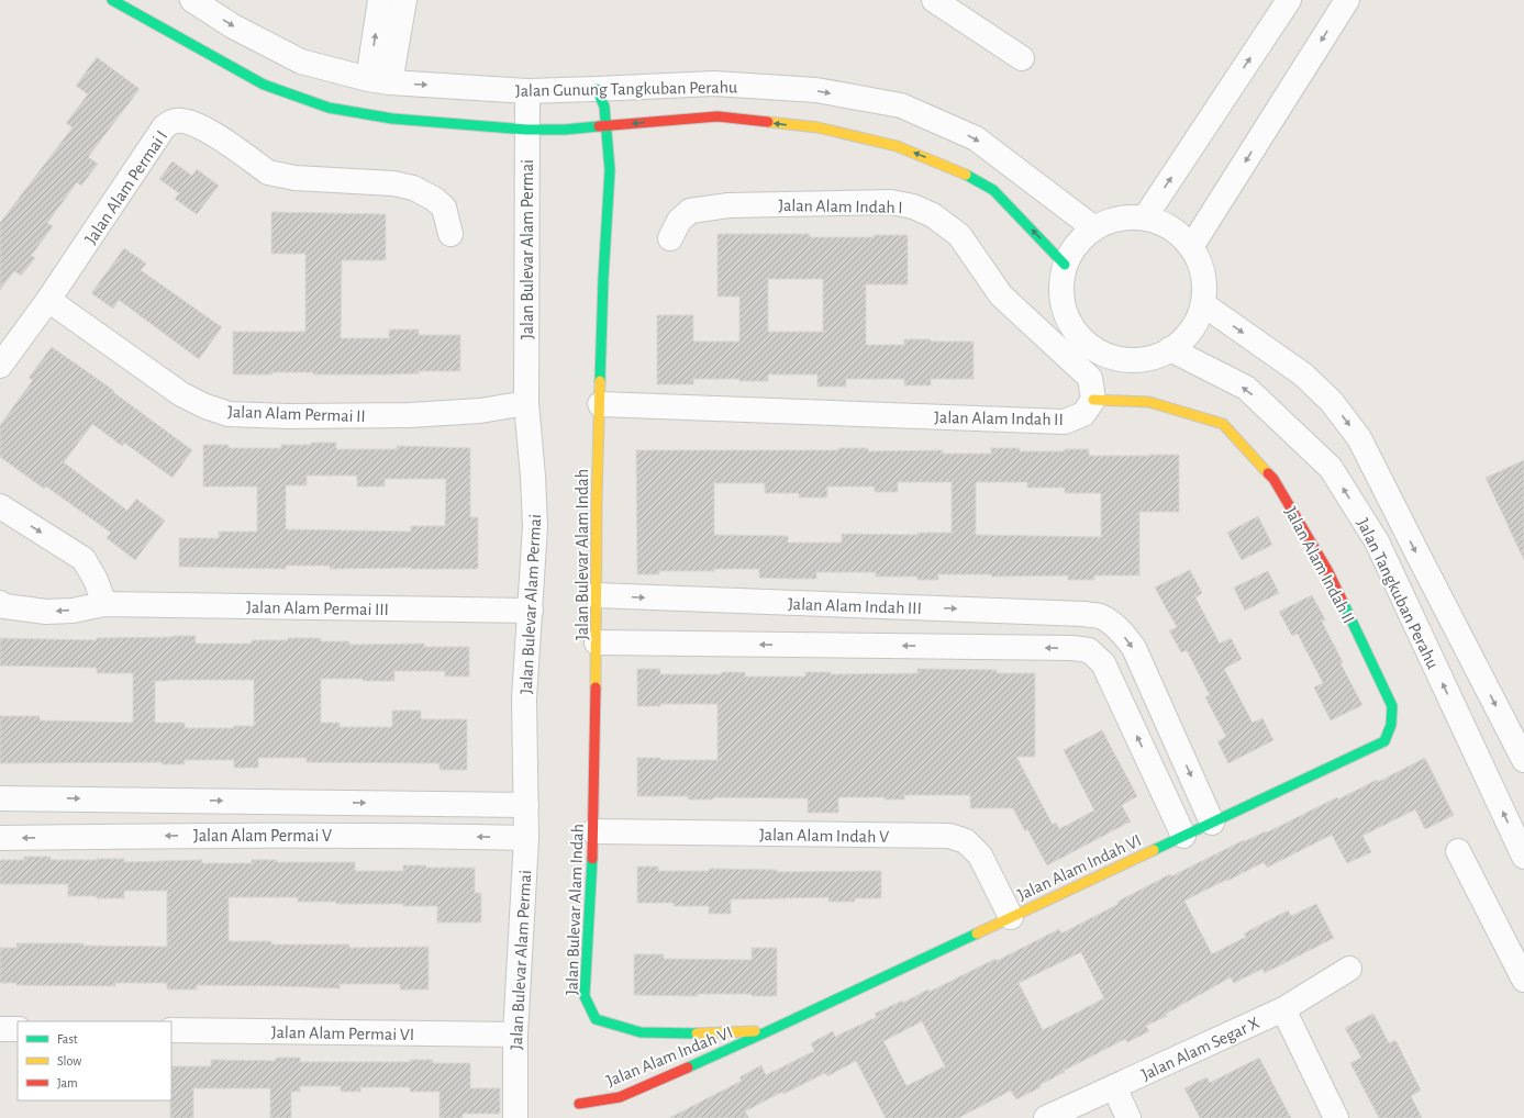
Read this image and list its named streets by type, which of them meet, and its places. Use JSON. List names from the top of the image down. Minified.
{"streets":{"street":["Jalan Gunung Tangkuban Perahu","Jalan Alam Permai I","Jalan Alam Indah I","Jalan Bulevar Alam Permai","Jalan Alam Permai II","Jalan Alam Indah II","Jalan Bulevar Alam Indah","Jalan Tangkuban Perahu","Jalan Alam Indah III","Jalan Alam Permai III","Jalan Alam Permai V","Jalan Alam Indah V","Jalan Alam Indah VI","Jalan Alam Permai VI","Jalan Alam Segar X"]},"crossings":[["Jalan Gunung Tangkuban Perahu","Jalan Bulevar Alam Permai"],["Jalan Gunung Tangkuban Perahu","Jalan Bulevar Alam Indah"],["Jalan Gunung Tangkuban Perahu","Jalan Tangkuban Perahu"],["Jalan Alam Permai I","Jalan Alam Permai II"],["Jalan Alam Indah I","Jalan Alam Indah II"],["Jalan Bulevar Alam Permai","Jalan Alam Permai II"],["Jalan Bulevar Alam Permai","Jalan Alam Permai III"],["Jalan Bulevar Alam Permai","Jalan Alam Permai V"],["Jalan Bulevar Alam Permai","Jalan Alam Permai VI"],["Jalan Alam Indah II","Jalan Bulevar Alam Indah"],["Jalan Alam Indah II","Jalan Alam Indah VI"],["Jalan Bulevar Alam Indah","Jalan Alam Indah III"],["Jalan Bulevar Alam Indah","Jalan Alam Indah V"],["Jalan Bulevar Alam Indah","Jalan Alam Indah VI"],["Jalan Alam Indah III","Jalan Alam Indah VI"],["Jalan Alam Indah V","Jalan Alam Indah VI"]],"legend":["Fast","Slow","Jam"]}
